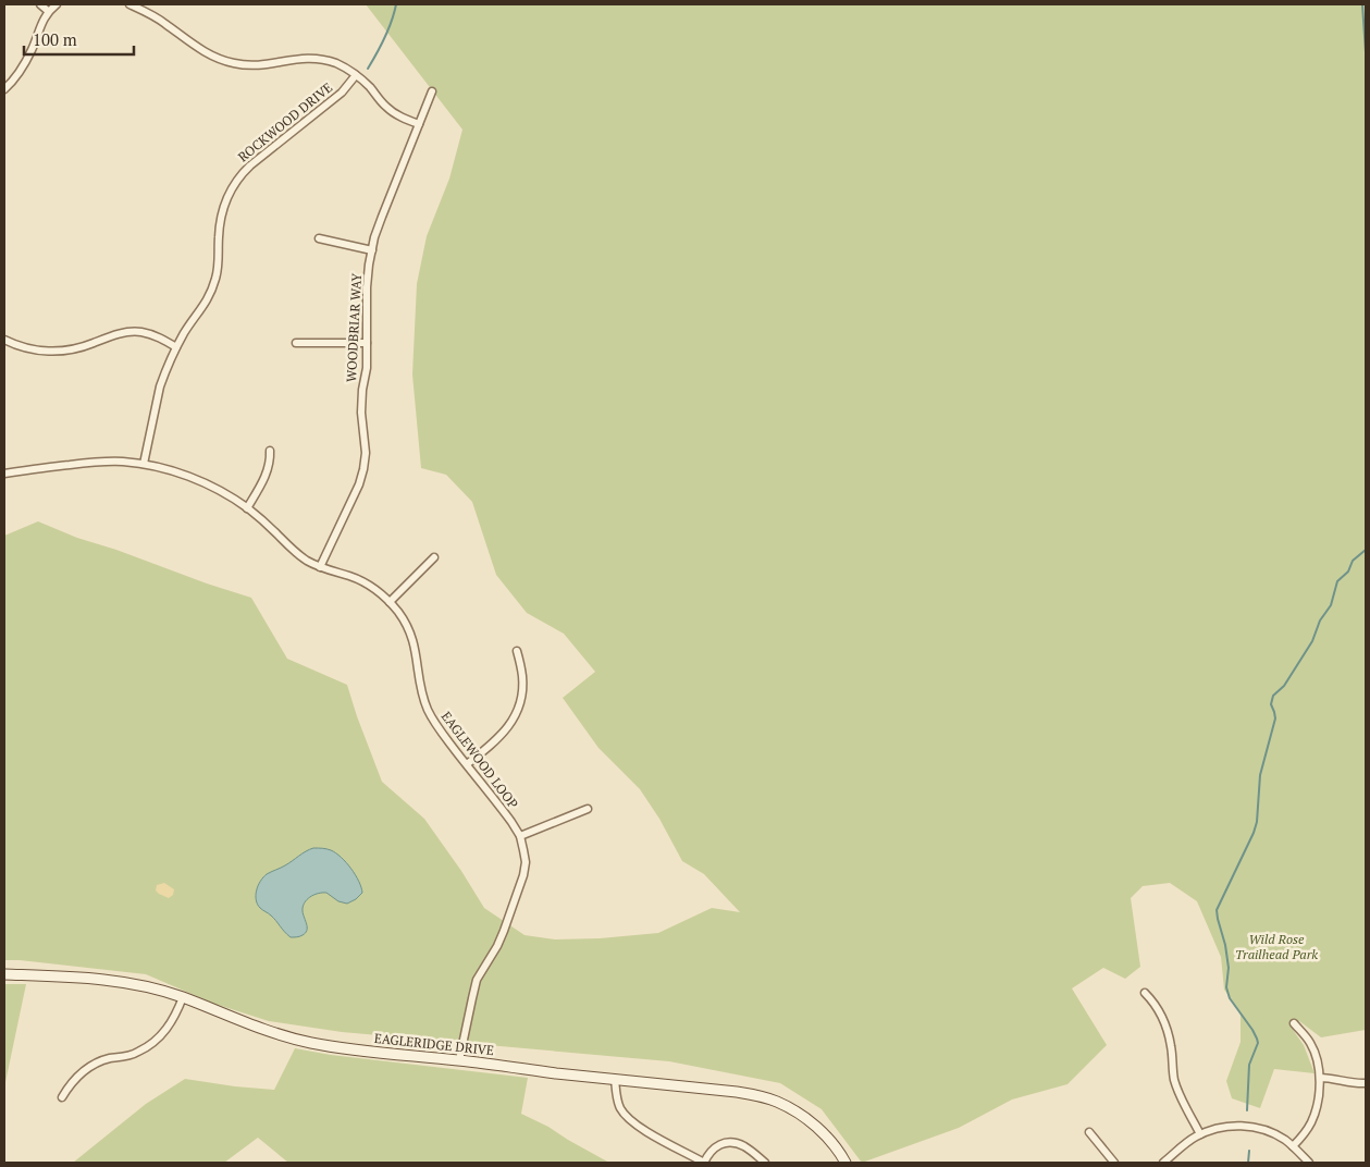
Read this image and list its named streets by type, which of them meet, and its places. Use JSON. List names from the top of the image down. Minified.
{"streets":{"main road":["EAGLERIDGE DRIVE"],"street":["ROCKWOOD DRIVE","WOODBRIAR WAY","EAGLEWOOD LOOP"]},"crossings":[["ROCKWOOD DRIVE","EAGLEWOOD LOOP"],["WOODBRIAR WAY","EAGLEWOOD LOOP"],["EAGLEWOOD LOOP","EAGLERIDGE DRIVE"]],"parks":["Wild Rose Trailhead Park"],"scale_bar":"100 m"}
